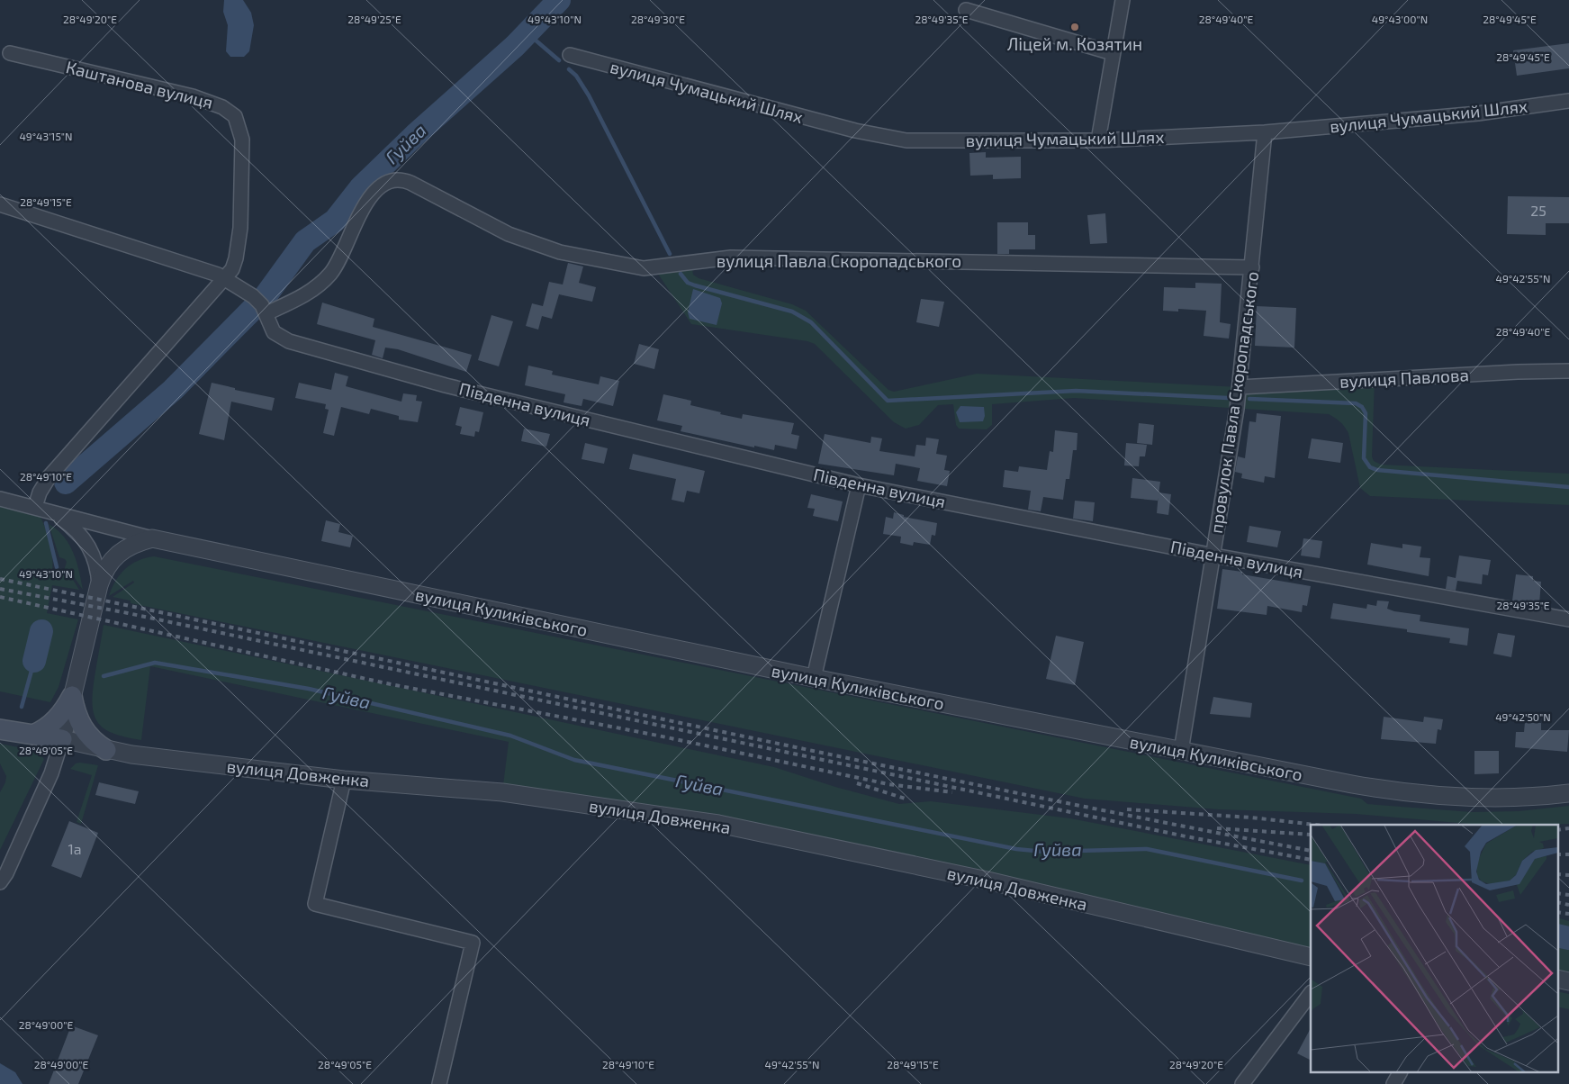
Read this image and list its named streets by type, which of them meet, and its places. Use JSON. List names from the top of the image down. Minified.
{"streets":{"main road":["вулиця Довженка"],"street":["Каштанова вулиця","вулиця Чумацький Шлях","вулиця Павла Скоропадського","вулиця Павлова","провулок Павла Скоропадського","Південна вулиця","вулиця Куликівського"]},"crossings":[["Каштанова вулиця","Південна вулиця"],["вулиця Чумацький Шлях","провулок Павла Скоропадського"],["вулиця Павла Скоропадського","провулок Павла Скоропадського"],["вулиця Павла Скоропадського","Південна вулиця"],["вулиця Павлова","провулок Павла Скоропадського"],["провулок Павла Скоропадського","Південна вулиця"],["провулок Павла Скоропадського","вулиця Куликівського"]],"water":["Гуйва"],"places":["Ліцей м. Козятин"],"house_numbers":["25","1а"],"coordinates":["28°49'20\"E","28°49'25\"E","28°49'30\"E","28°49'35\"E","28°49'40\"E","28°49'45\"E","49°43'10\"N","49°43'00\"N","49°43'15\"N","28°49'15\"E","49°42'55\"N","28°49'10\"E","49°42'50\"N","28°49'05\"E","28°49'00\"E"]}
